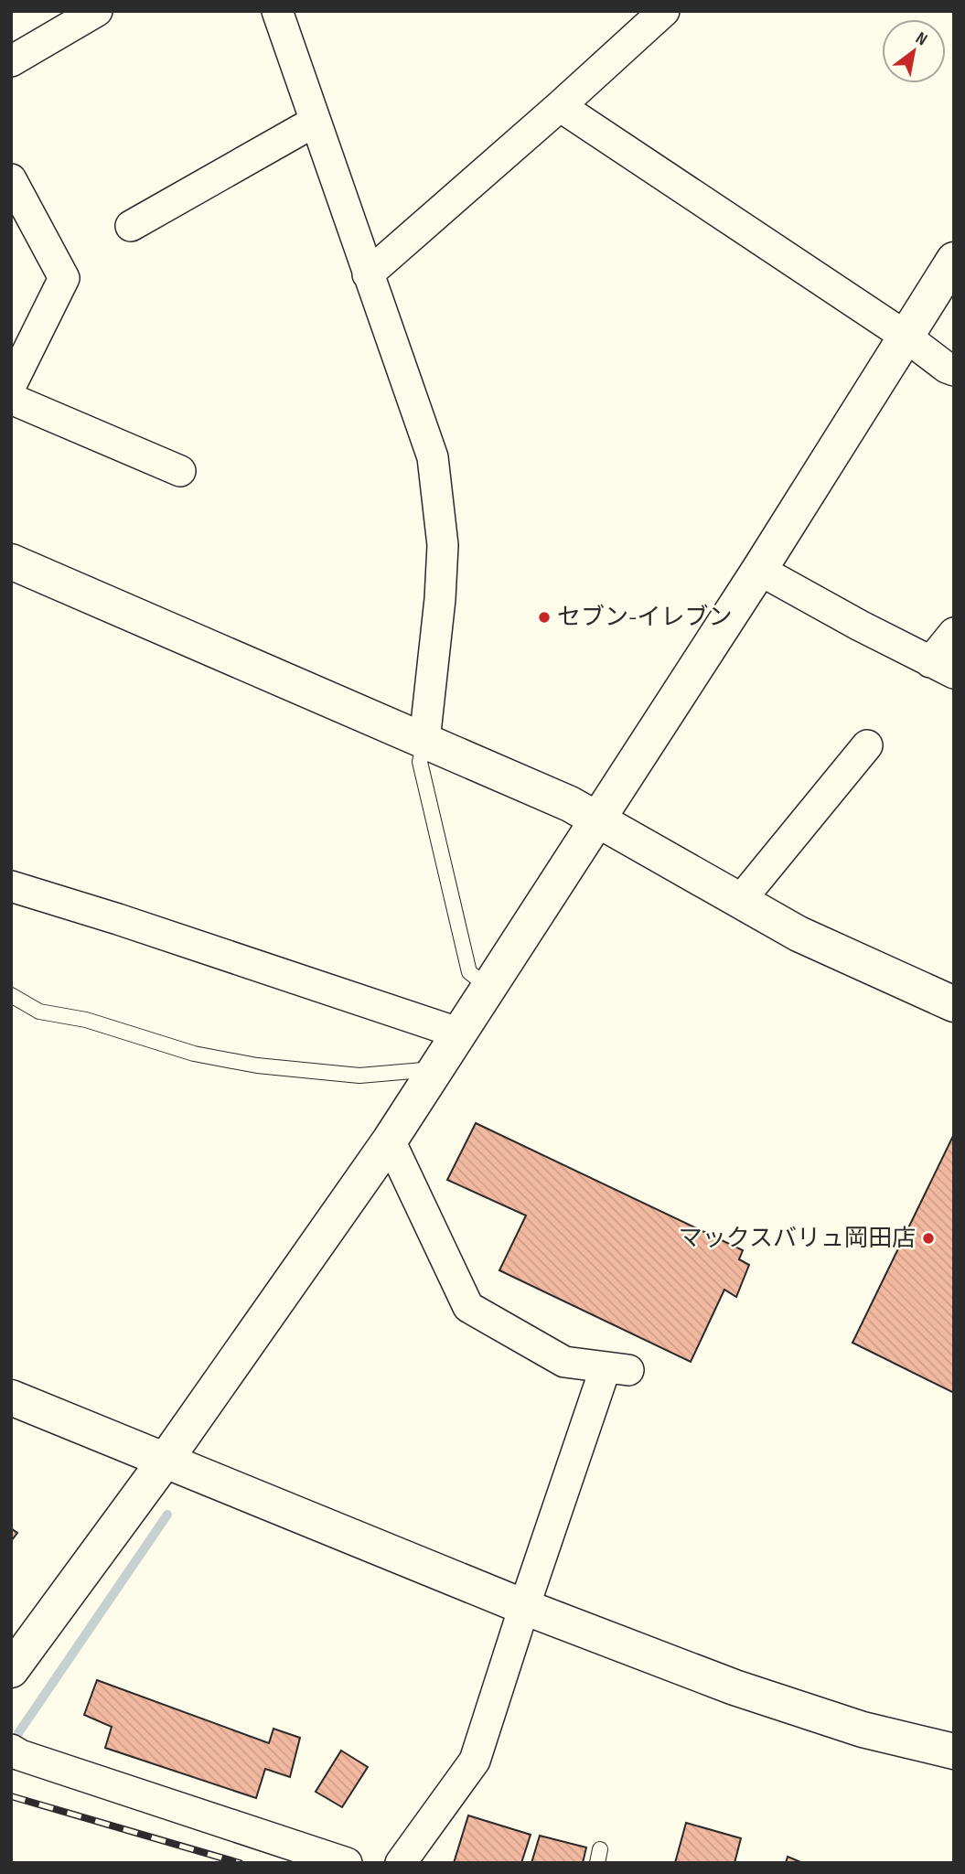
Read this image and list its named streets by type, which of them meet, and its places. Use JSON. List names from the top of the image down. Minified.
{"places":["セブン-イレブン","マックスバリュ岡田店"],"north":"top right"}
